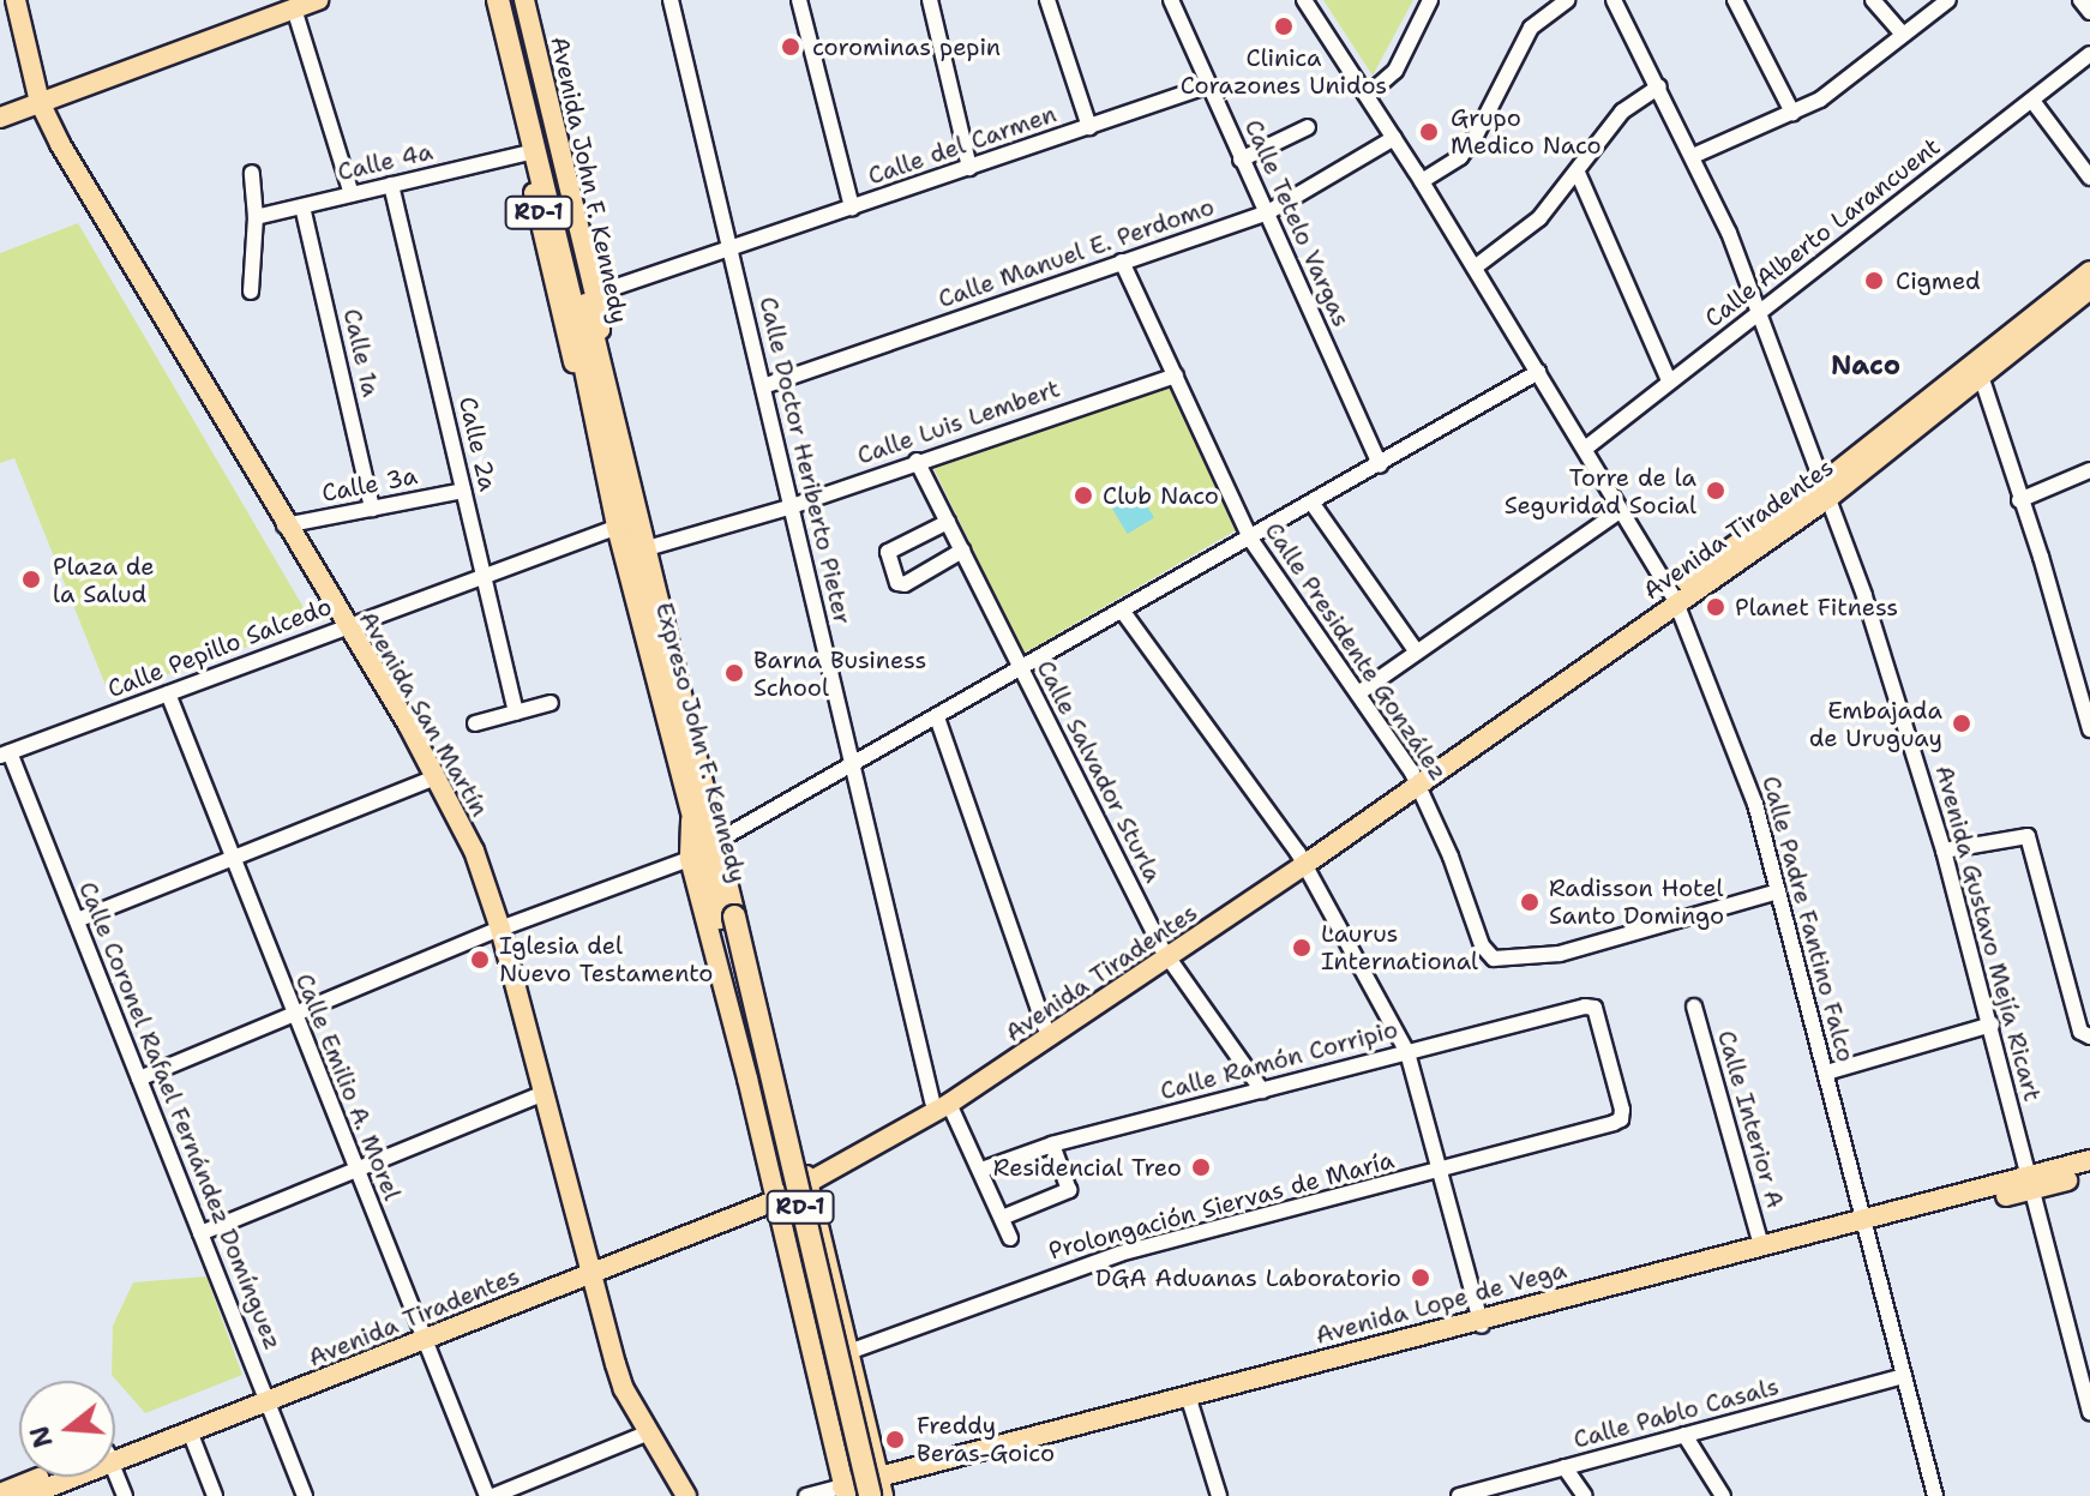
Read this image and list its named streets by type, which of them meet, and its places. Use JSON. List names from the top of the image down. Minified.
{"streets":{"highway":["RD-1","Expreso John F. Kennedy"],"main road":["Avenida John F. Kennedy","Avenida Tiradentes","Avenida San Martín","Avenida Lope de Vega"],"street":["Calle del Carmen","Calle 4a","Calle Tetelo Vargas","Calle Alberto Larancuent","Calle Manuel E. Perdomo","Calle 1a","Calle Luis Lembert","Calle 2a","Calle Doctor Heriberto Pieter","Calle 3a","Calle Pepillo Salcedo","Calle Presidente González","Calle Salvador Sturla","Calle Padre Fantino Falco","Avenida Gustavo Mejía Ricart","Calle Ramón Corripio","Calle Emilio A. Morel","Calle Coronel Rafael Fernández Domínguez","Calle Interior A","Prolongación Siervas de María","Calle Pablo Casals"]},"crossings":[["Calle del Carmen","Calle Tetelo Vargas"],["Calle del Carmen","Calle Doctor Heriberto Pieter"],["Calle 4a","RD-1"],["Calle 4a","Calle 1a"],["Calle 4a","Calle 2a"],["Avenida John F. Kennedy","RD-1"],["Avenida John F. Kennedy","Expreso John F. Kennedy"],["RD-1","Avenida Tiradentes"],["RD-1","Expreso John F. Kennedy"],["RD-1","Prolongación Siervas de María"],["RD-1","Avenida Lope de Vega"],["Calle Tetelo Vargas","Calle Manuel E. Perdomo"],["Calle Alberto Larancuent","Calle Padre Fantino Falco"],["Calle Alberto Larancuent","Avenida Gustavo Mejía Ricart"],["Calle Manuel E. Perdomo","Calle Doctor Heriberto Pieter"],["Calle Manuel E. Perdomo","Calle Presidente González"],["Calle Manuel E. Perdomo","Calle Padre Fantino Falco"],["Calle 1a","Calle 3a"],["Calle Luis Lembert","Calle Doctor Heriberto Pieter"],["Calle Luis Lembert","Calle Presidente González"],["Calle Luis Lembert","Expreso John F. Kennedy"],["Calle Luis Lembert","Calle Salvador Sturla"],["Calle 2a","Calle 3a"],["Calle 2a","Calle Pepillo Salcedo"],["Calle Doctor Heriberto Pieter","Avenida Tiradentes"],["Calle Doctor Heriberto Pieter","Calle Ramón Corripio"],["Calle 3a","Avenida San Martín"],["Avenida Tiradentes","Calle Presidente González"],["Avenida Tiradentes","Avenida San Martín"],["Avenida Tiradentes","Calle Salvador Sturla"],["Avenida Tiradentes","Calle Padre Fantino Falco"],["Avenida Tiradentes","Avenida Gustavo Mejía Ricart"],["Avenida Tiradentes","Calle Emilio A. Morel"],["Avenida Tiradentes","Calle Coronel Rafael Fernández Domínguez"],["Calle Pepillo Salcedo","Avenida San Martín"],["Calle Pepillo Salcedo","Expreso John F. Kennedy"],["Calle Pepillo Salcedo","Calle Emilio A. Morel"],["Calle Pepillo Salcedo","Calle Coronel Rafael Fernández Domínguez"],["Calle Presidente González","Calle Padre Fantino Falco"],["Expreso John F. Kennedy","Avenida Lope de Vega"],["Calle Salvador Sturla","Calle Ramón Corripio"],["Calle Padre Fantino Falco","Avenida Lope de Vega"],["Calle Padre Fantino Falco","Calle Pablo Casals"],["Avenida Gustavo Mejía Ricart","Avenida Lope de Vega"],["Calle Ramón Corripio","Prolongación Siervas de María"],["Calle Interior A","Avenida Lope de Vega"]],"districts":["Naco"],"places":["Clinica Corazones Unidos","corominas pepin","Grupo Medico Naco","Cigmed","Torre de la Seguridad Social","Club Naco","Plaza de la Salud","Planet Fitness","Barna Business School","Embajada de Uruguay","Radisson Hotel Santo Domingo","Laurus International","Iglesia del Nuevo Testamento","Residencial Treo","DGA Aduanas Laboratorio","Freddy Beras-Goico"],"north":"left"}
